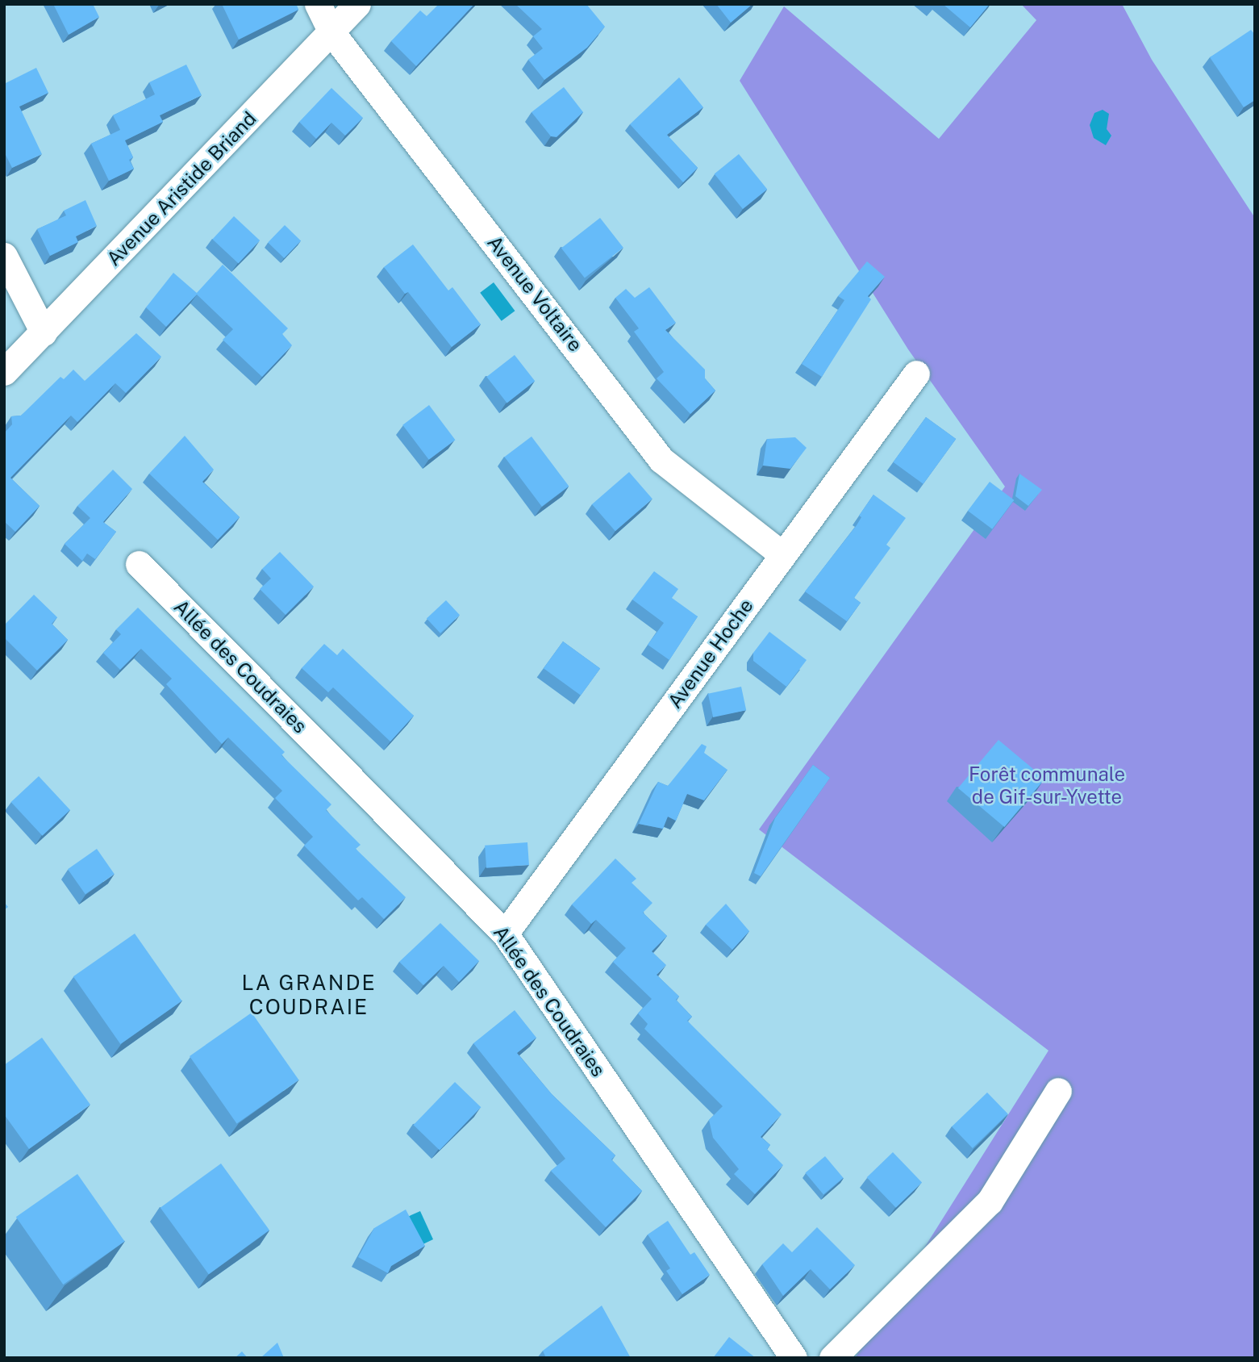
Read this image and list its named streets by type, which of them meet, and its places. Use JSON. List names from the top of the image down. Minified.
{"streets":{"street":["Avenue Aristide Briand","Avenue Voltaire","Avenue Hoche","Allée des Coudraies"]},"crossings":[["Avenue Aristide Briand","Avenue Voltaire"],["Avenue Voltaire","Avenue Hoche"],["Avenue Hoche","Allée des Coudraies"]],"districts":["LA GRANDE COUDRAIE"],"parks":["Forêt communale de Gif-sur-Yvette"]}
